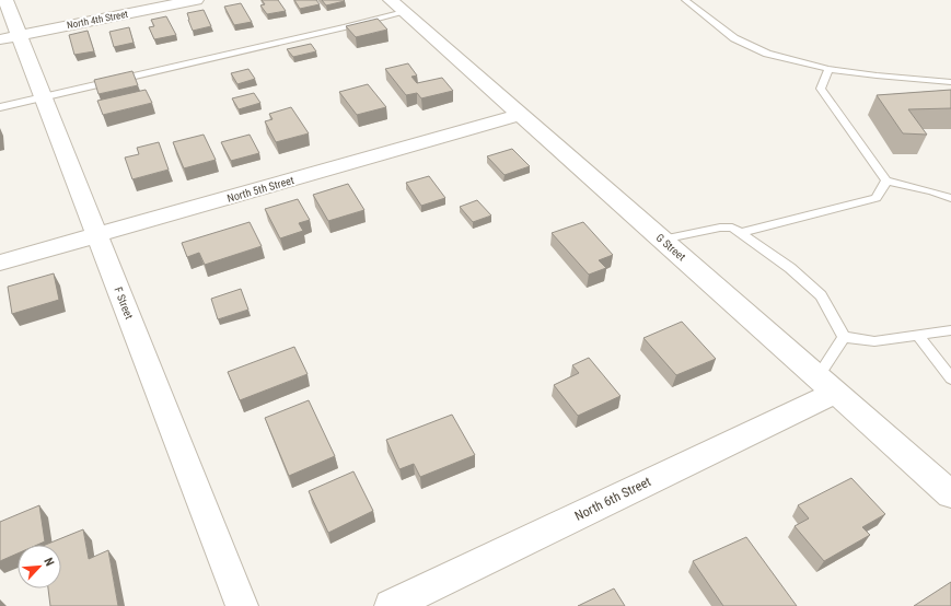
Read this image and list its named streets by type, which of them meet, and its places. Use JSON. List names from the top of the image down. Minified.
{"streets":{"street":["North 4th Street","North 5th Street","G Street","F Street","North 6th Street"]},"crossings":[["North 4th Street","F Street"],["North 5th Street","G Street"],["North 5th Street","F Street"],["G Street","North 6th Street"]],"north":"top right"}
